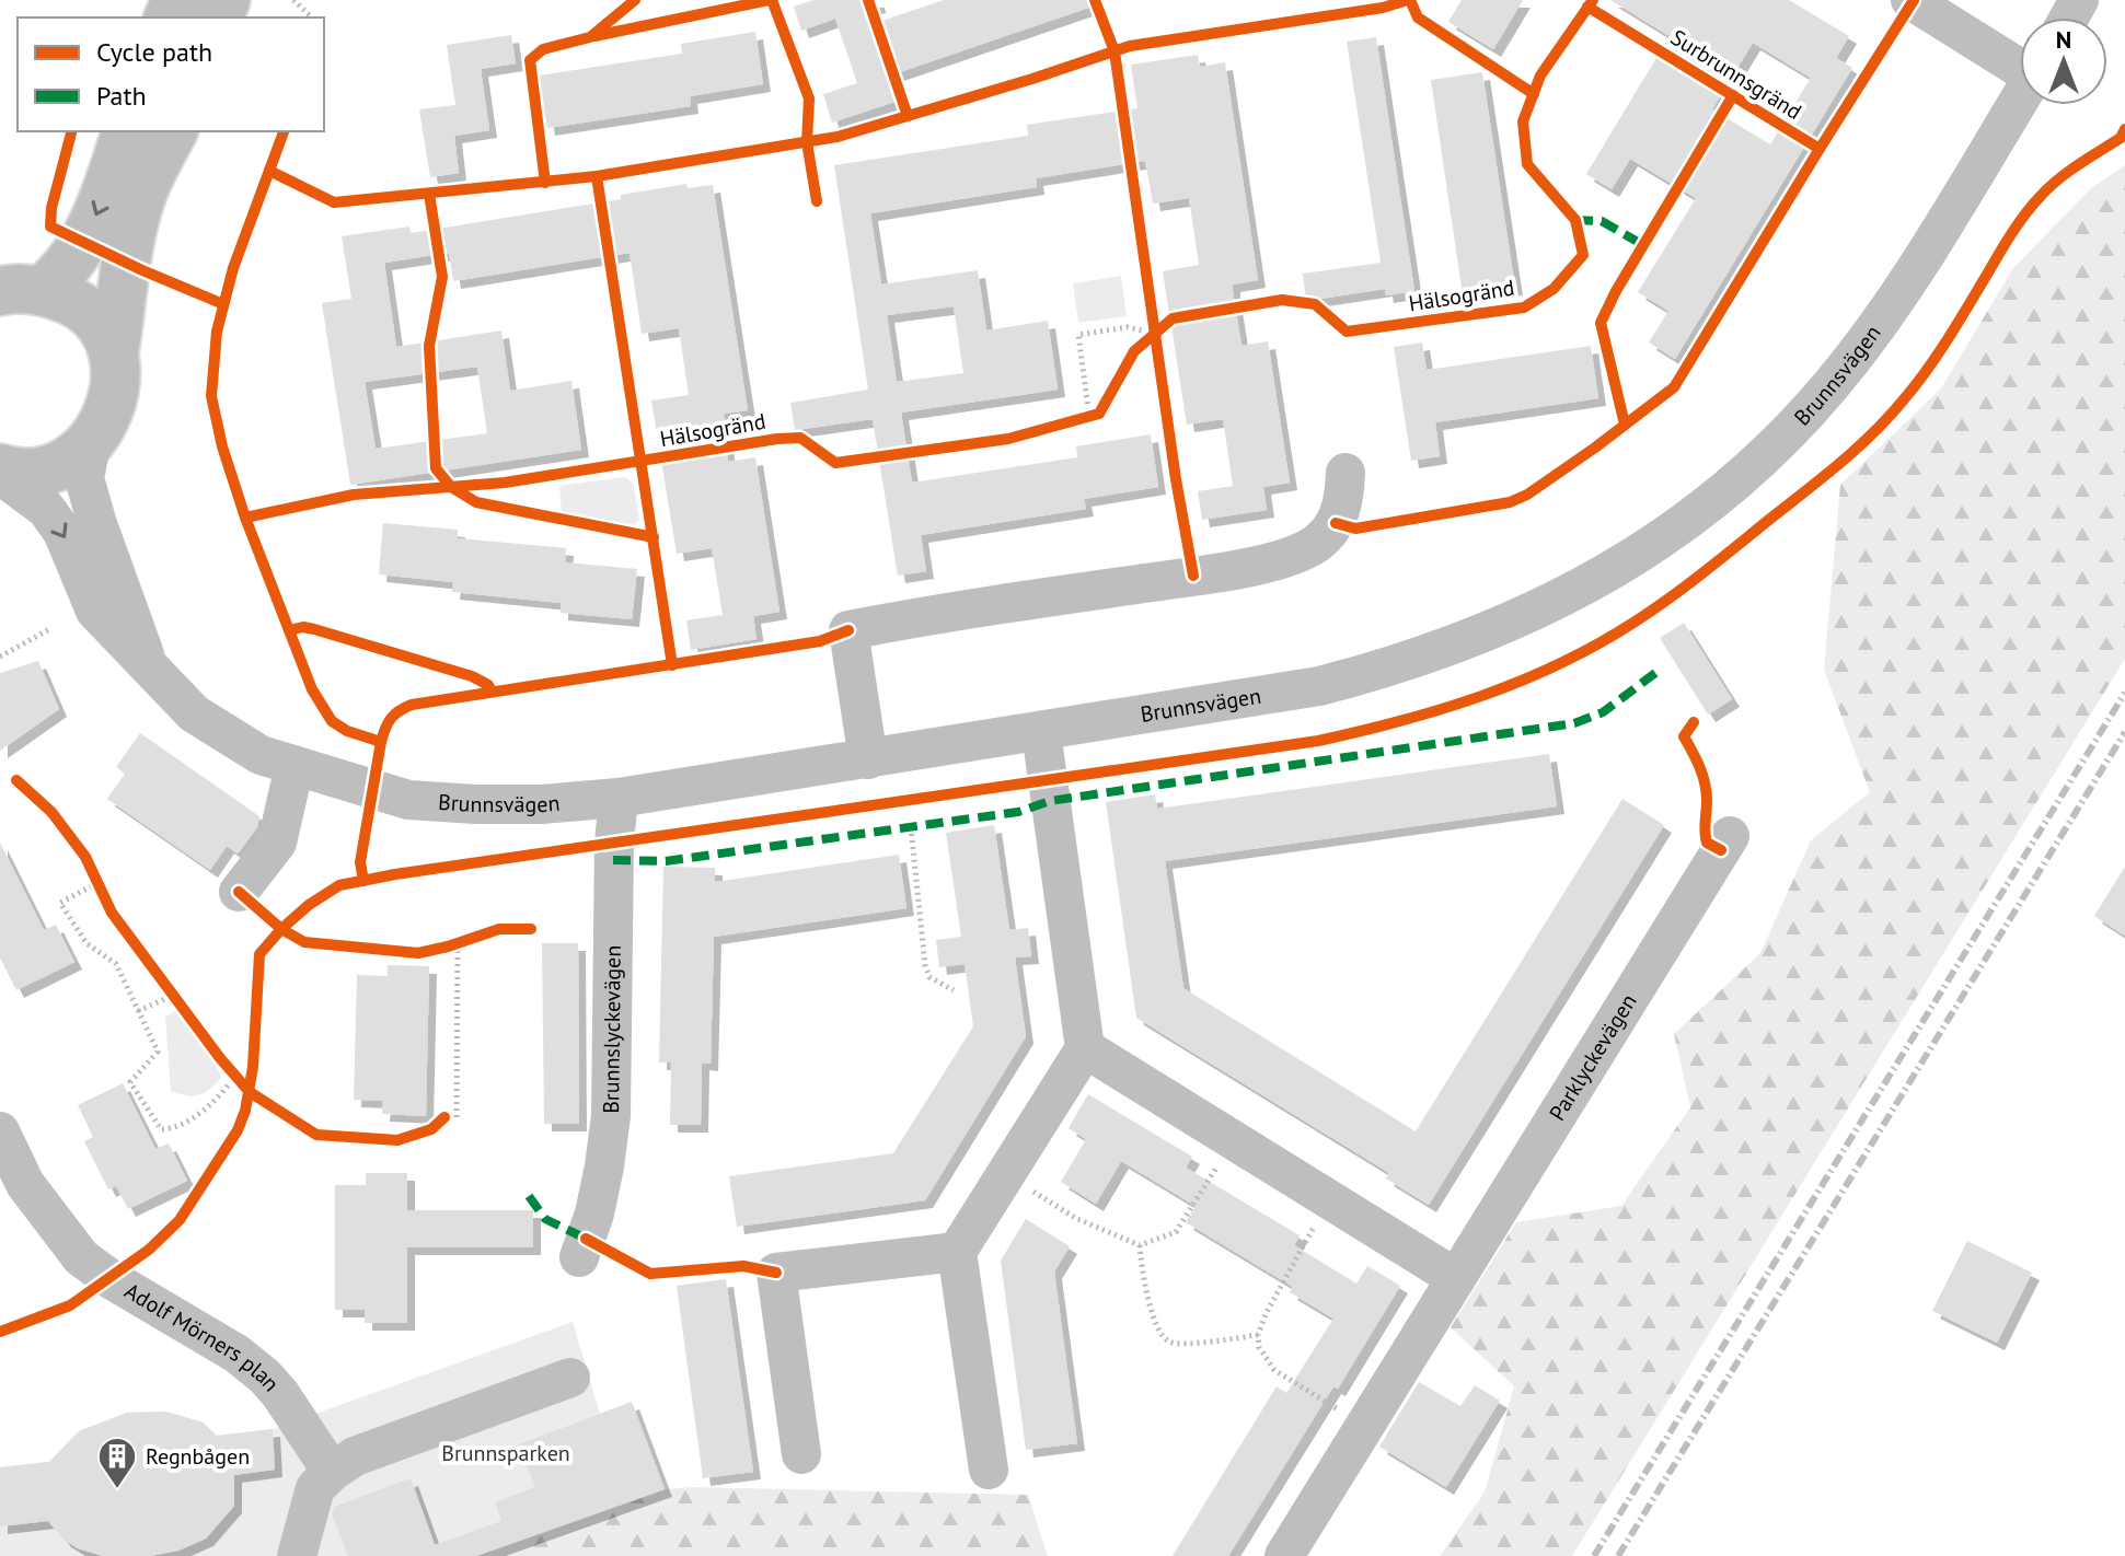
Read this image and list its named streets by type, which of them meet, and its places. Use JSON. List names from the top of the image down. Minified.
{"streets":{"street":["Brunnsvägen","Brunnslyckevägen","Parklyckevägen","Adolf Mörners plan"],"cycle path":["Surbrunnsgränd","Hälsogränd"]},"crossings":[["Brunnsvägen","Brunnslyckevägen"]],"parks":["Brunnsparken"],"places":{"building":["Regnbågen"]},"legend":["Cycle path","Path"],"north":"top"}
